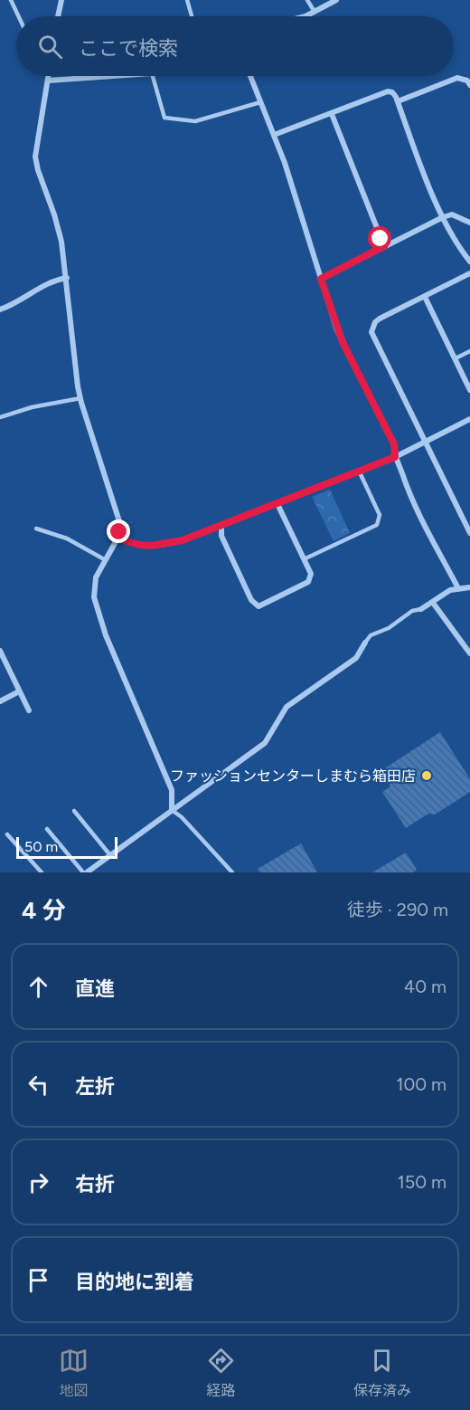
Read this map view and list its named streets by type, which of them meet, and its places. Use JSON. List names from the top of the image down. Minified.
{"places":["ファッションセンターしまむら箱田店"],"scale_bar":"50 m","page":{"search":"ここで検索","scale":"50 m","heading":["4 分","徒歩 · 290 m"],"list":[["直進","40 m"],["左折","100 m"],["右折","150 m"],"目的地に到着"],"nav":["地図","経路","保存済み"]}}
